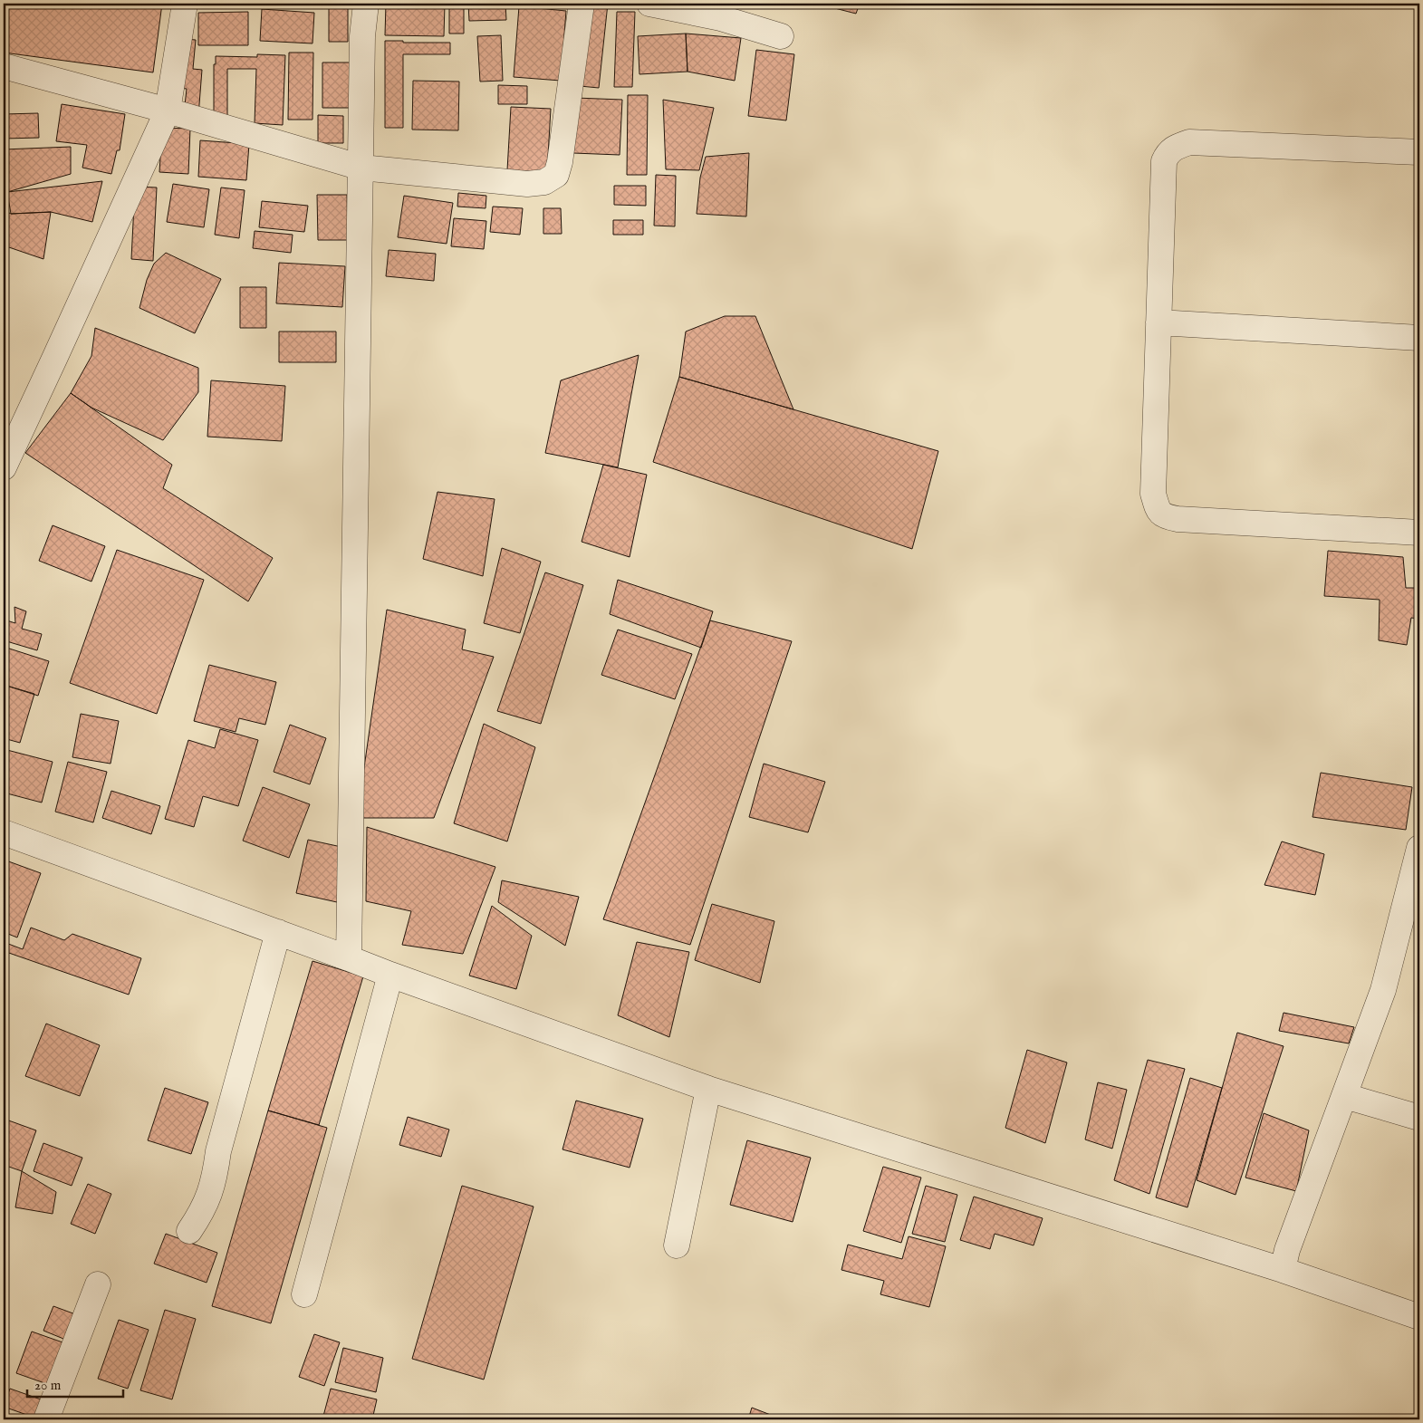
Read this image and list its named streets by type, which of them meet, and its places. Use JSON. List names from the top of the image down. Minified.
{"scale_bar":"20 m"}
